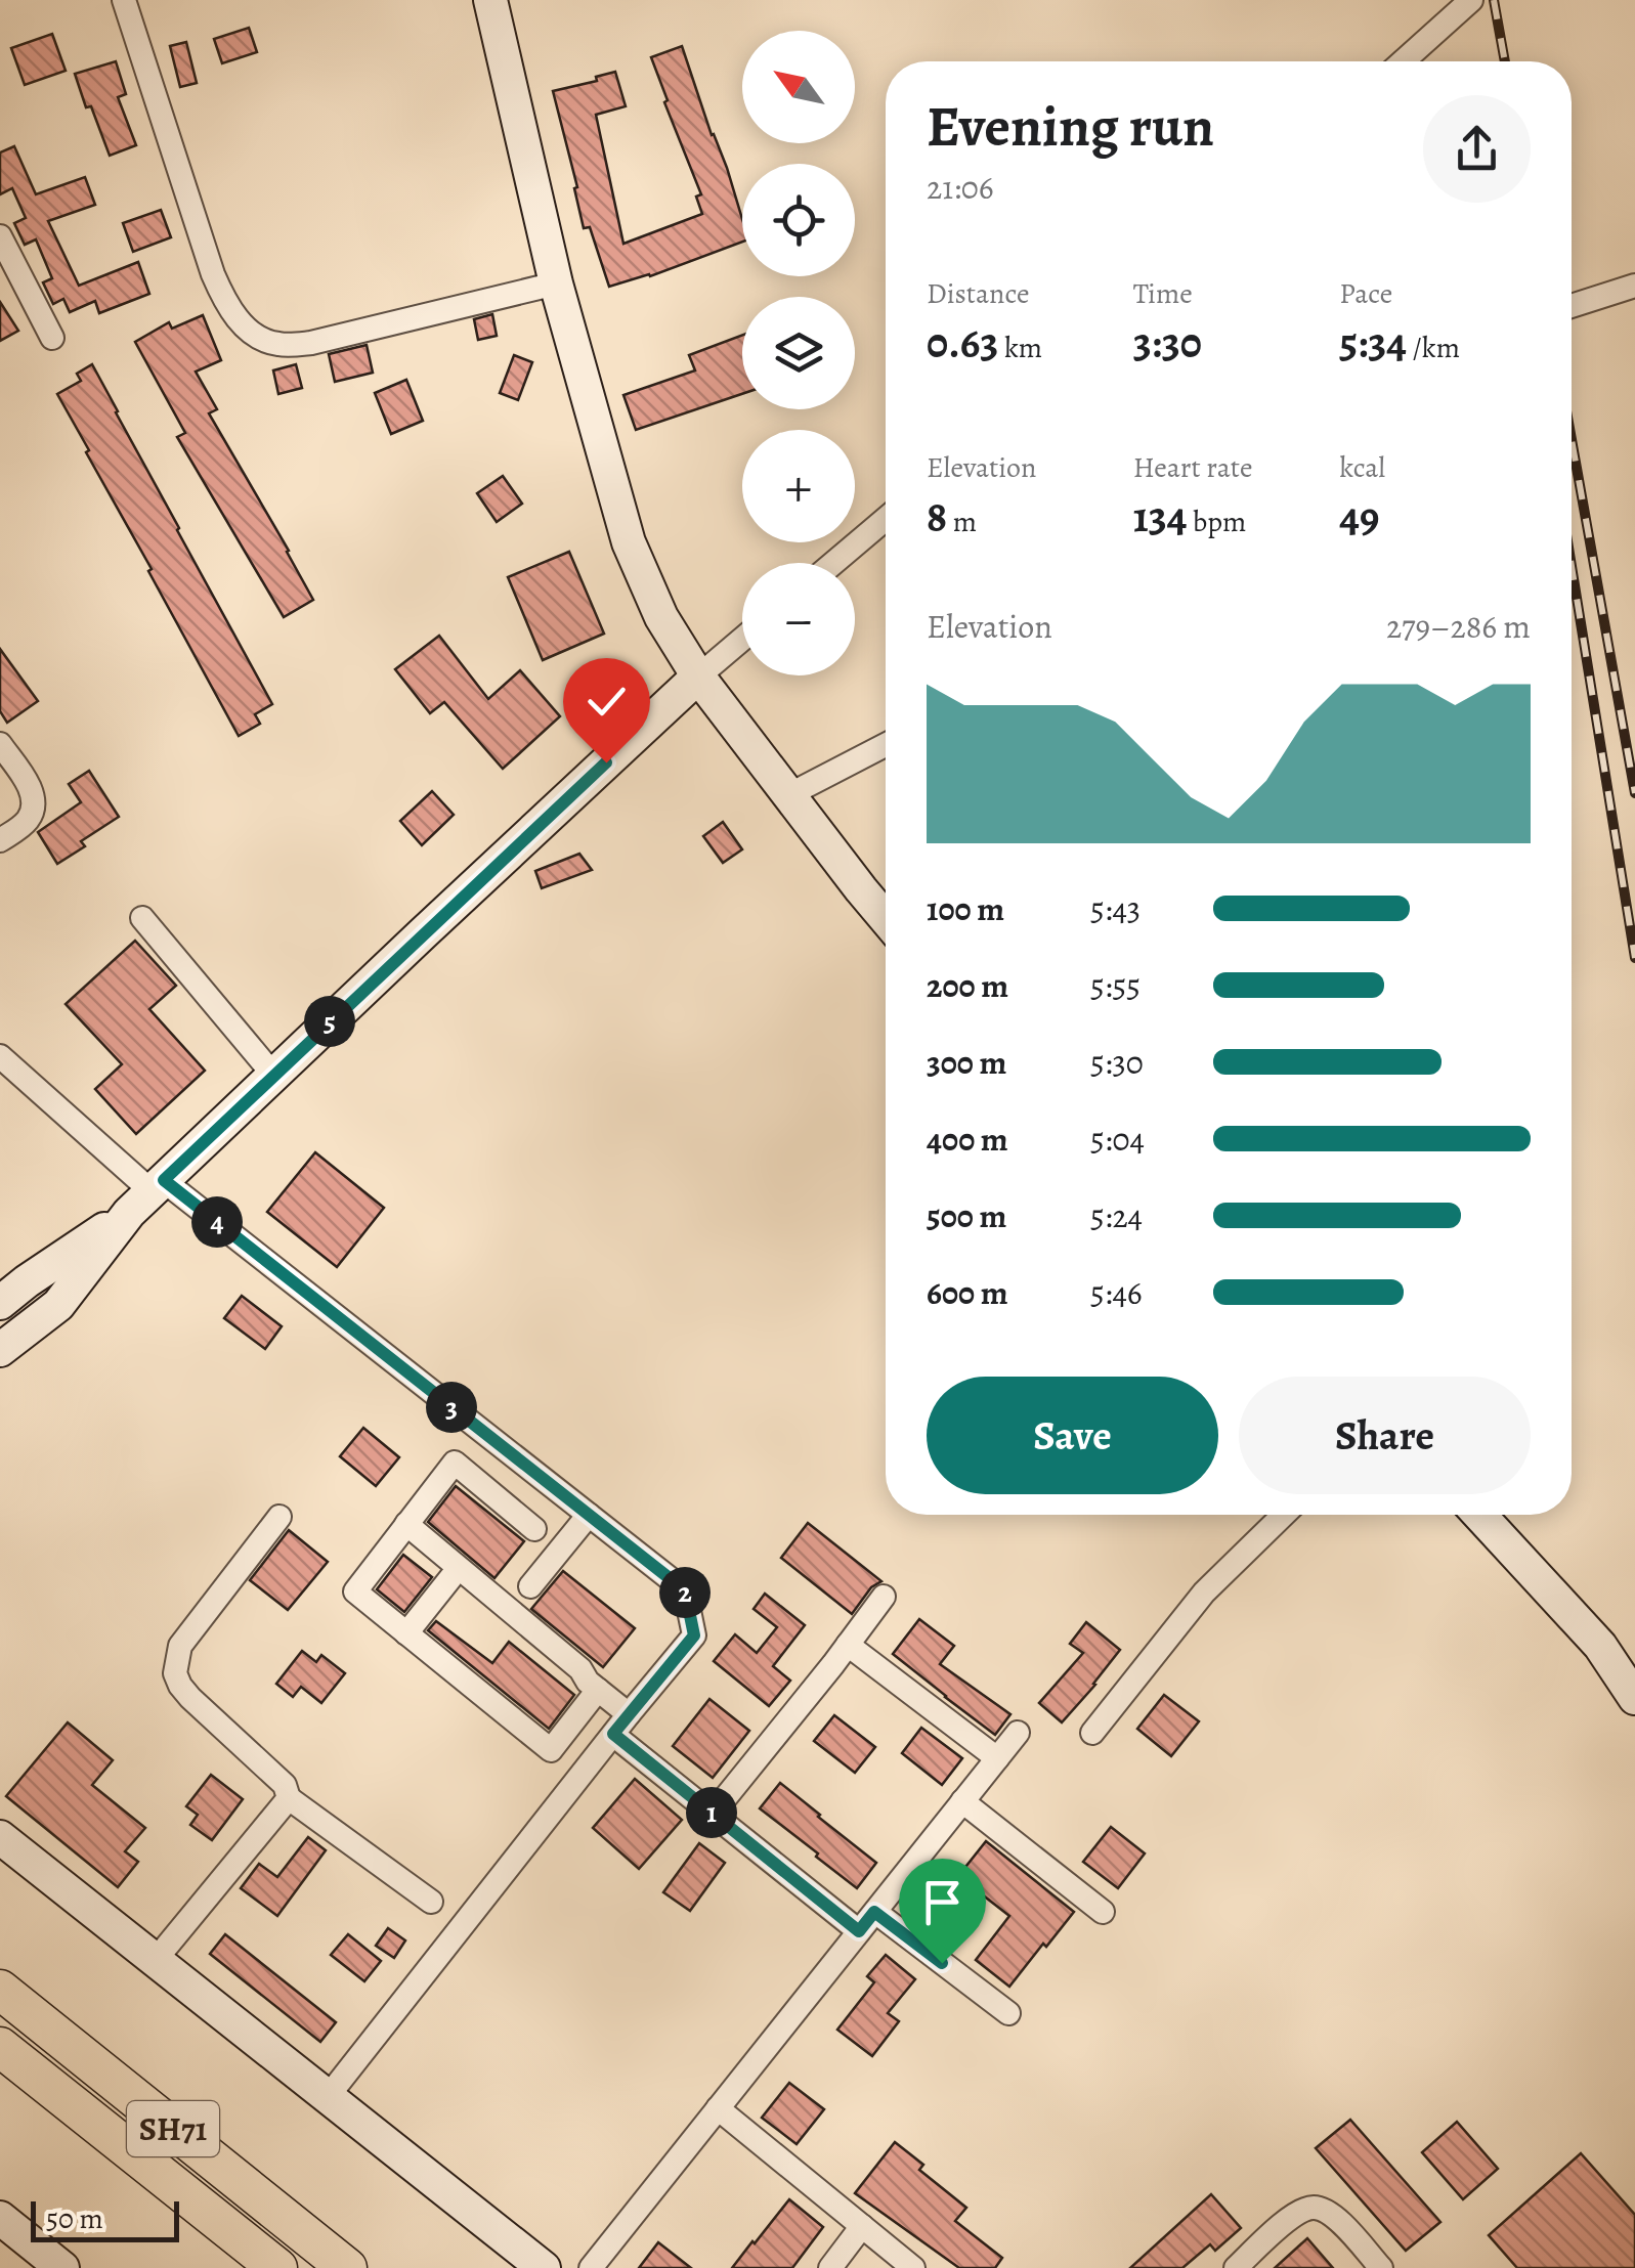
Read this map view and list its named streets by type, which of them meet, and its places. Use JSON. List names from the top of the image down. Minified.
{"streets":{"main road":["SH71"]},"scale_bar":"50 m","north":"top left","page":{"map_buttons":["+","−"],"heading":["Evening run","21:06"],"stats":[["Distance","0.63 km"],["Time","3:30"],["Pace","5:34 /km"],["Elevation","8 m"],["Heart rate","134 bpm"],["kcal","49"]],"chart":["Elevation","279–286 m"],"list":[{"name":"100 m","note":"5:43"},{"name":"200 m","note":"5:55"},{"name":"300 m","note":"5:30"},{"name":"400 m","note":"5:04"},{"name":"500 m","note":"5:24"},{"name":"600 m","note":"5:46"}],"pins":["5","4","3","2","1"],"buttons":["Save","Share"],"scale":"50 m"}}
